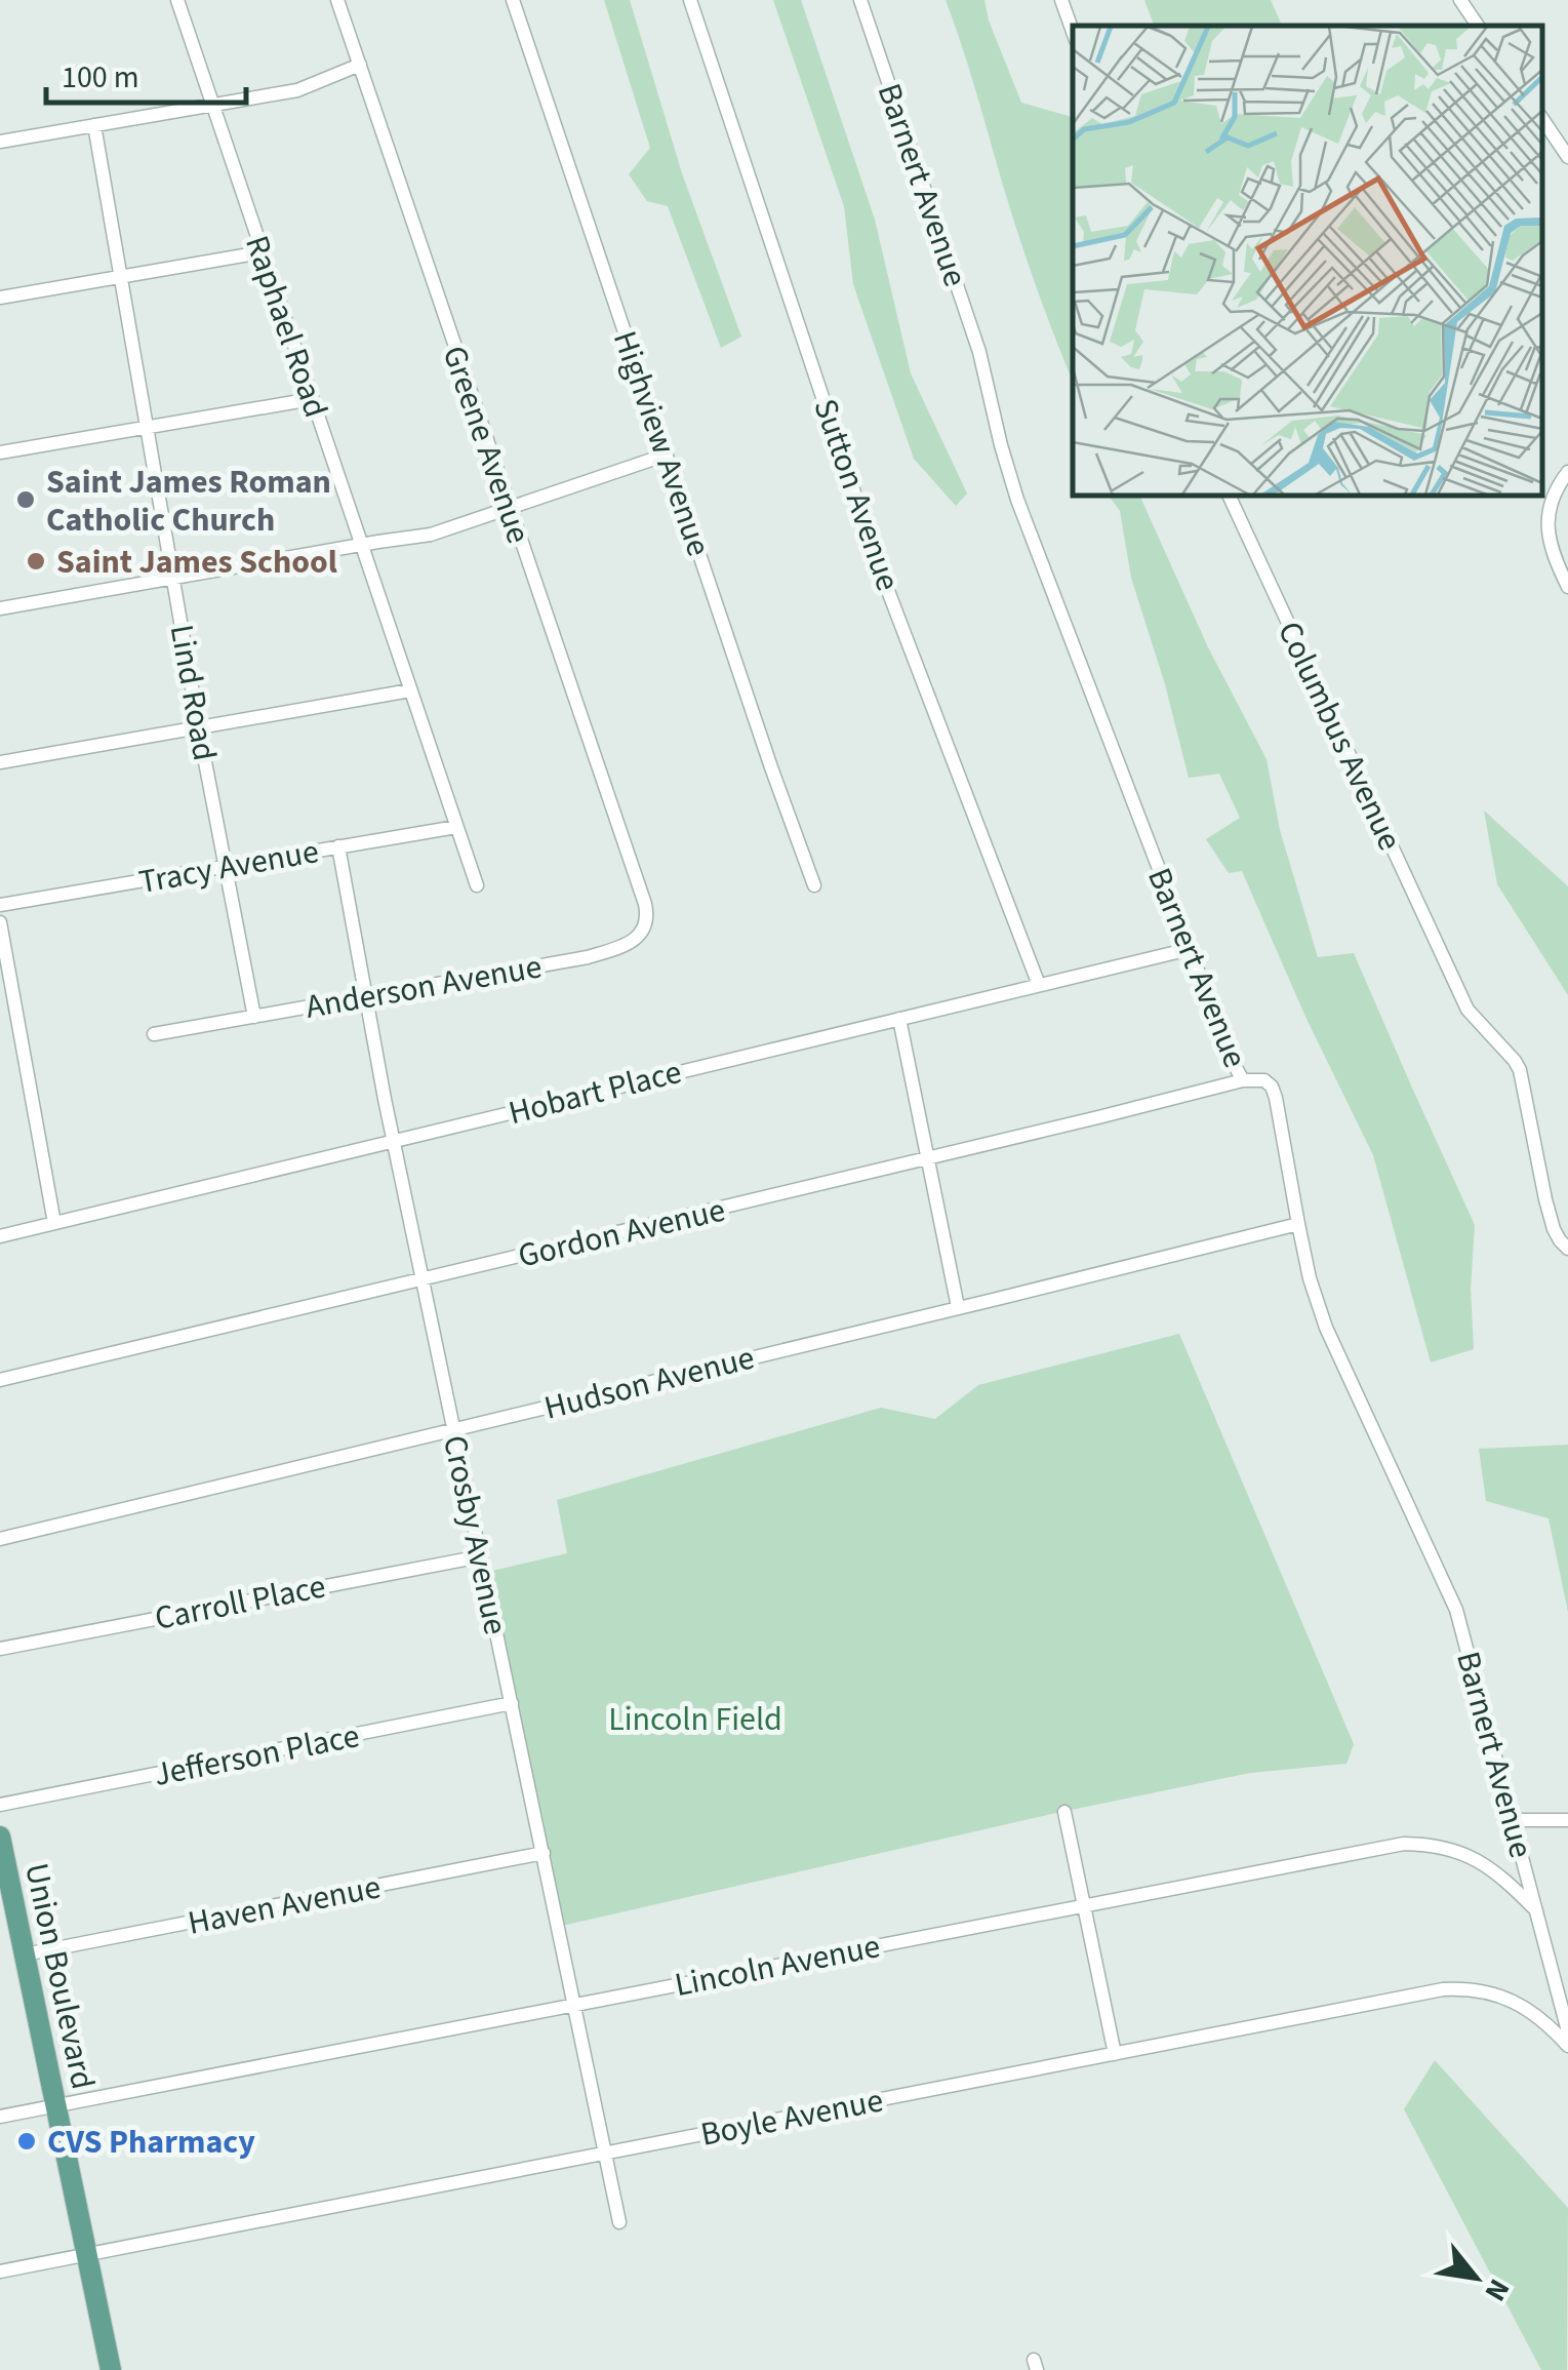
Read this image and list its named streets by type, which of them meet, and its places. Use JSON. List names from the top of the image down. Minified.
{"streets":{"main road":["Union Boulevard"],"street":["Barnert Avenue","Raphael Road","Highview Avenue","Greene Avenue","Sutton Avenue","Lind Road","Columbus Avenue","Tracy Avenue","Anderson Avenue","Hobart Place","Gordon Avenue","Hudson Avenue","Crosby Avenue","Carroll Place","Jefferson Place","Haven Avenue","Lincoln Avenue","Boyle Avenue"]},"crossings":[["Barnert Avenue","Hobart Place"],["Barnert Avenue","Gordon Avenue"],["Barnert Avenue","Hudson Avenue"],["Barnert Avenue","Lincoln Avenue"],["Raphael Road","Tracy Avenue"],["Greene Avenue","Anderson Avenue"],["Sutton Avenue","Hobart Place"],["Lind Road","Tracy Avenue"],["Lind Road","Anderson Avenue"],["Tracy Avenue","Crosby Avenue"],["Anderson Avenue","Crosby Avenue"],["Hobart Place","Crosby Avenue"],["Gordon Avenue","Crosby Avenue"],["Hudson Avenue","Crosby Avenue"],["Crosby Avenue","Carroll Place"],["Crosby Avenue","Jefferson Place"],["Crosby Avenue","Haven Avenue"],["Crosby Avenue","Lincoln Avenue"],["Crosby Avenue","Boyle Avenue"],["Haven Avenue","Union Boulevard"],["Lincoln Avenue","Union Boulevard"],["Union Boulevard","Boyle Avenue"]],"parks":["Lincoln Field"],"places":["Saint James Roman Catholic Church","Saint James School","CVS Pharmacy"],"scale_bar":"100 m","north":"bottom right"}
